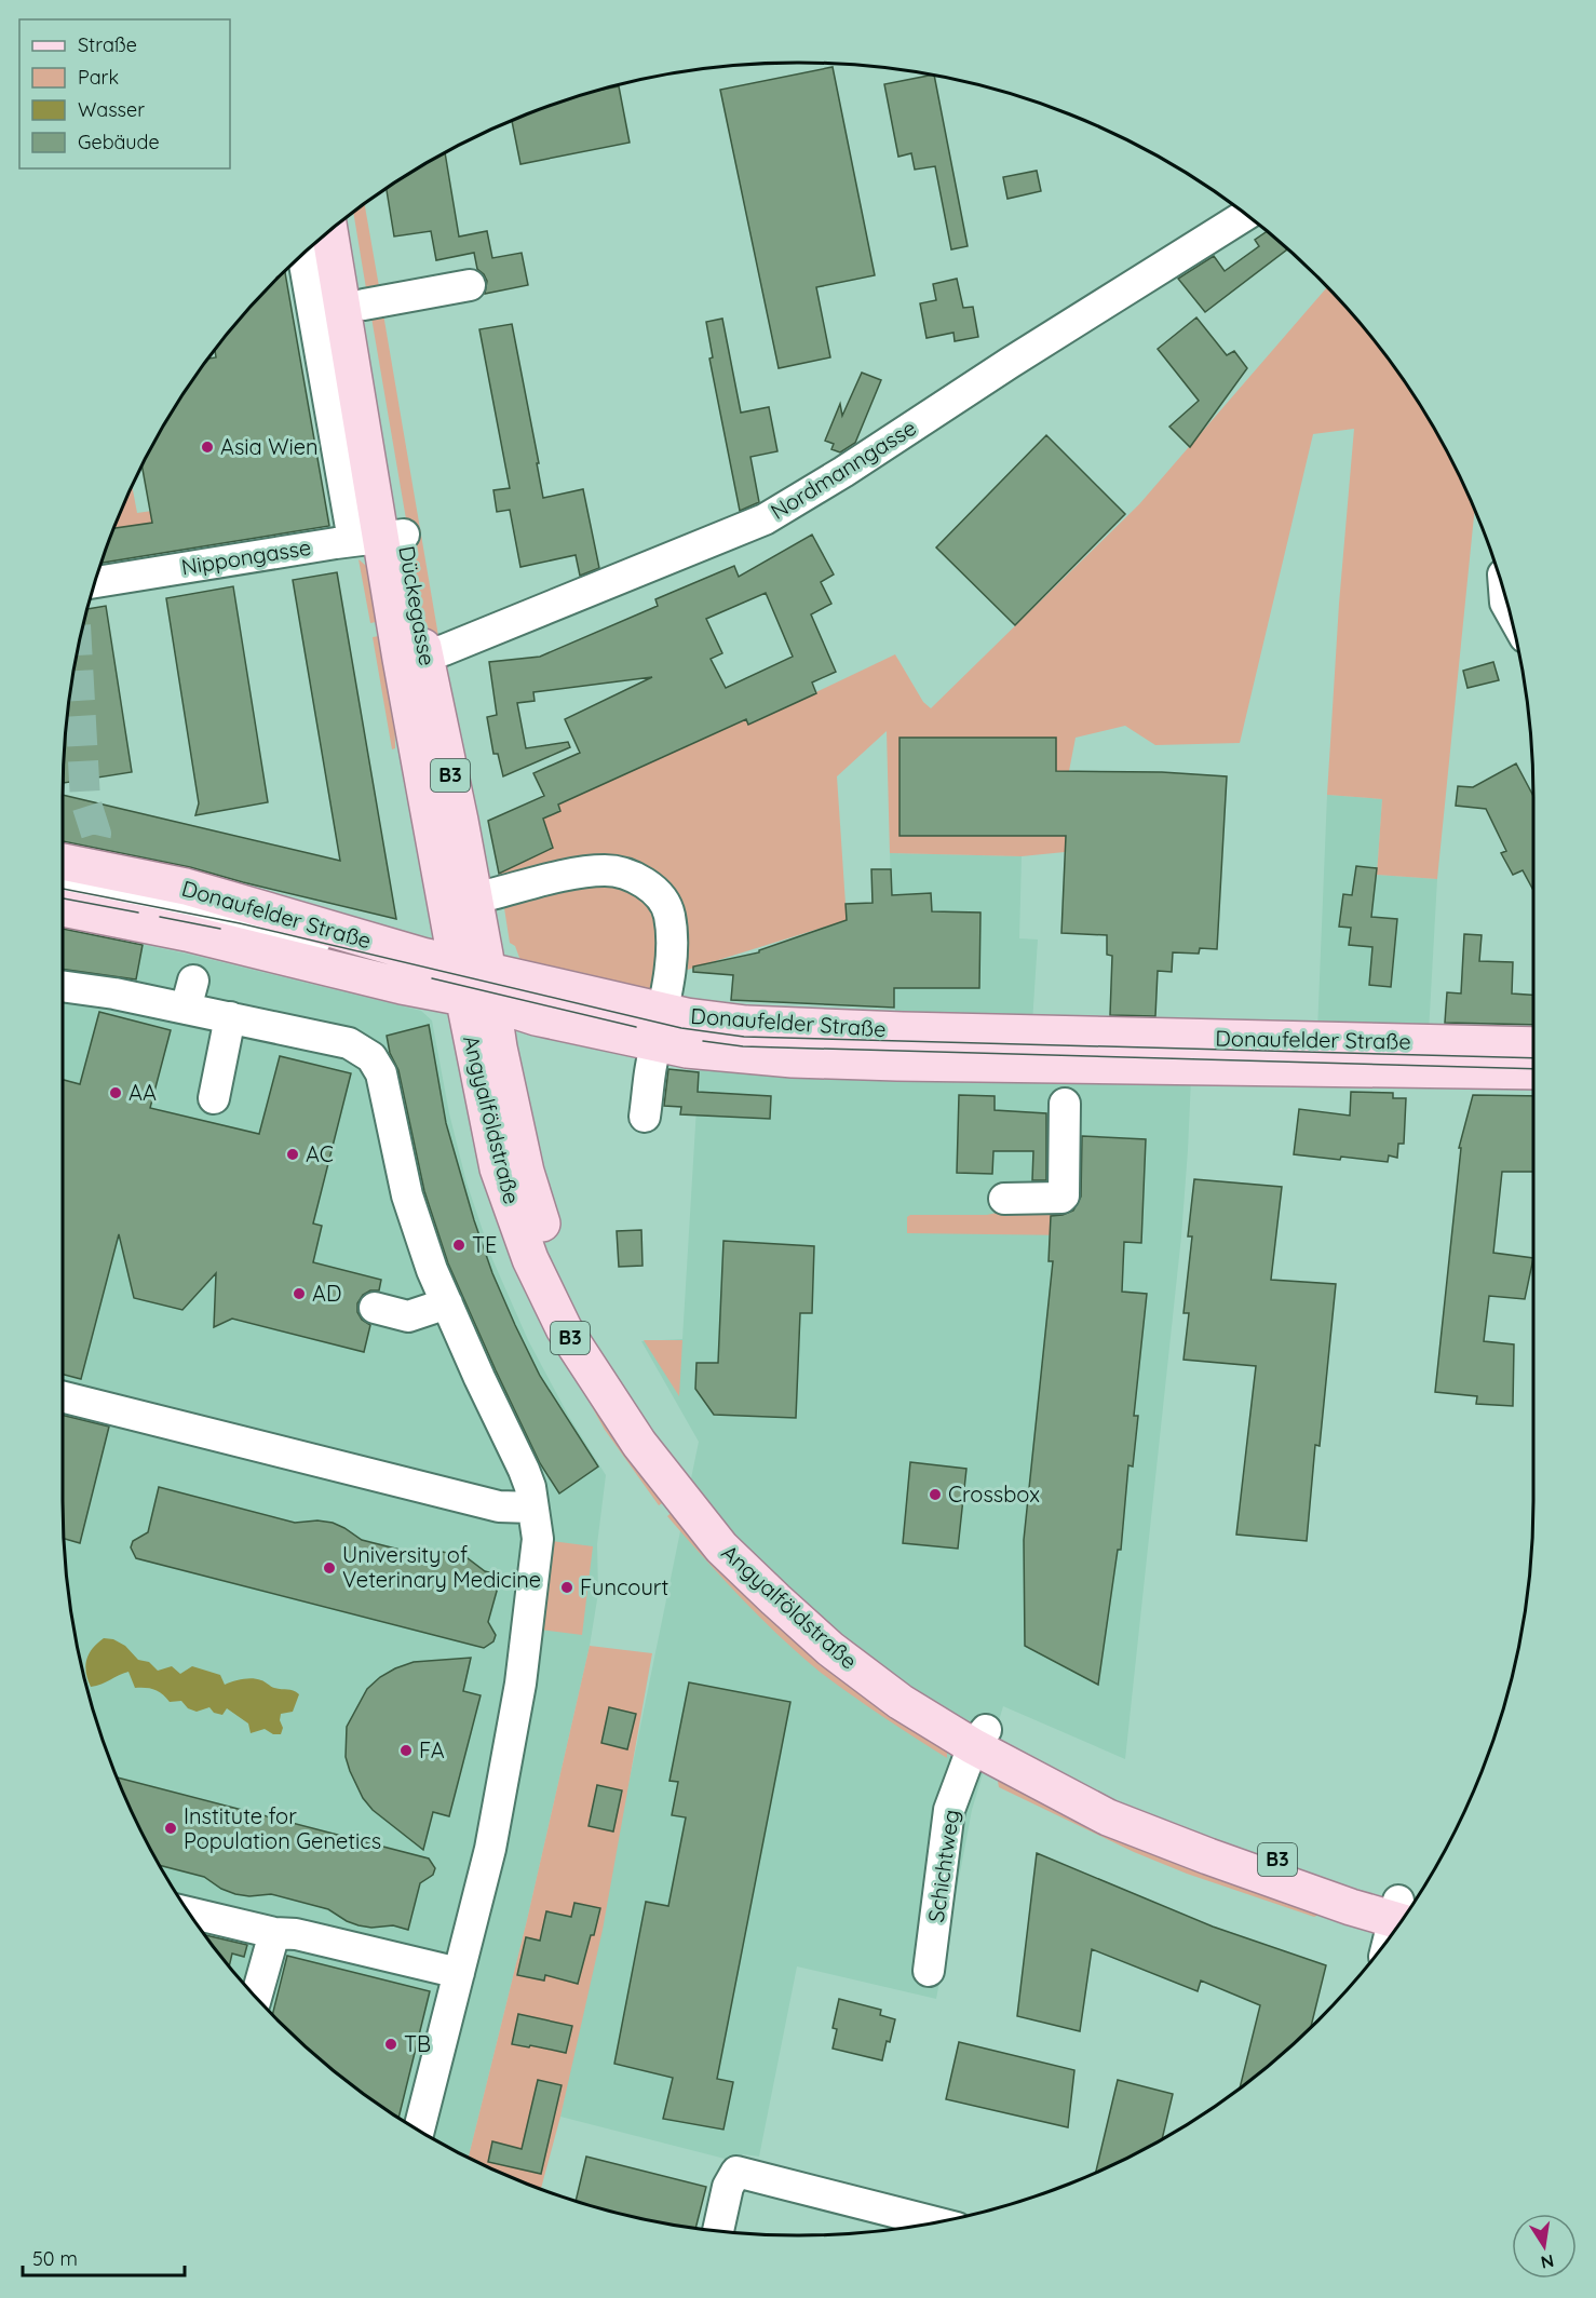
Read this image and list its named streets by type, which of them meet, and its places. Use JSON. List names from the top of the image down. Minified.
{"streets":{"main road":["Dückegasse","B3","Donaufelder Straße","Angyalföldstraße"],"street":["Nordmanngasse","Nippongasse","Schichtweg"]},"crossings":[["Nordmanngasse","Dückegasse"],["Nippongasse","Dückegasse"],["Dückegasse","Donaufelder Straße"],["Dückegasse","Angyalföldstraße"],["Donaufelder Straße","Angyalföldstraße"],["Angyalföldstraße","Schichtweg"]],"places":["Asia Wien","AA","AC","TE","AD","Crossbox","University of Veterinary Medicine","Funcourt","FA","Institute for Population Genetics","TB"],"legend":["Straße","Park","Wasser","Gebäude"],"scale_bar":"50 m","north":"bottom"}
